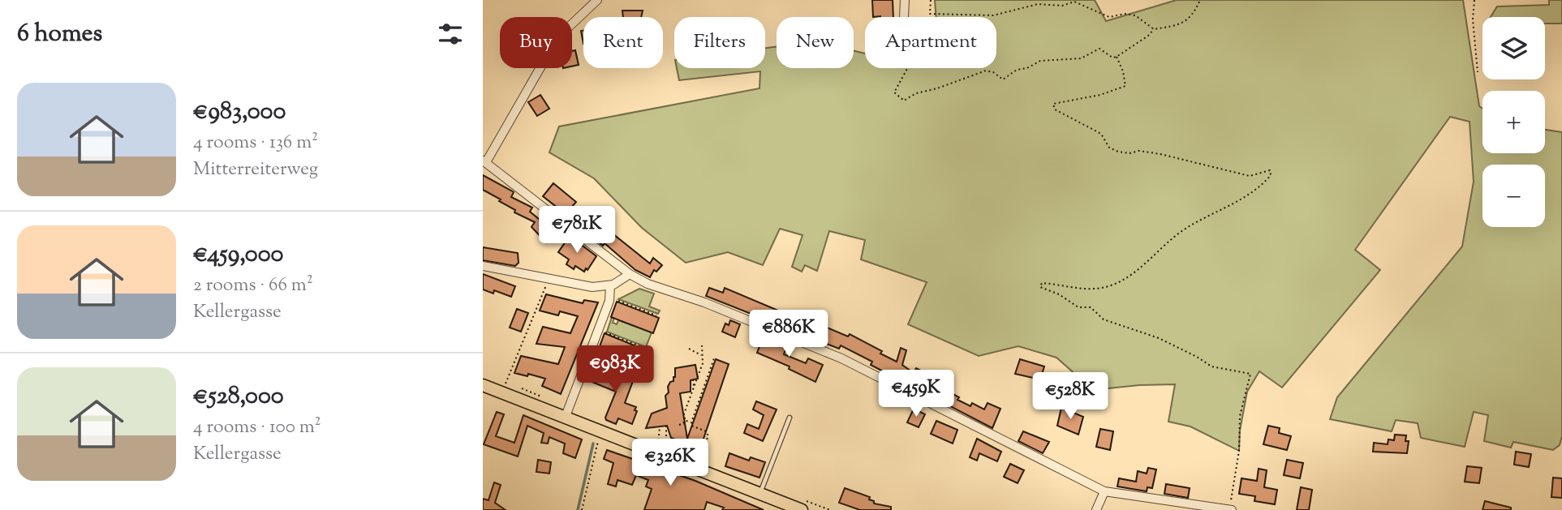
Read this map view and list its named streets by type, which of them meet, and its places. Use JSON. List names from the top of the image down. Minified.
{"page":{"heading":"6 homes","map_buttons":["+","−"],"chip":["Buy","Rent","Filters","New","Apartment"],"list":[{"name":"€983,000","note":"4 rooms · 136 m² · Mitterreiterweg"},{"name":"€459,000","note":"2 rooms · 66 m² · Kellergasse"},{"name":"€528,000","note":"4 rooms · 100 m² · Kellergasse"}],"price":["€781K","€886K","€983K","€459K","€528K","€326K"]}}
